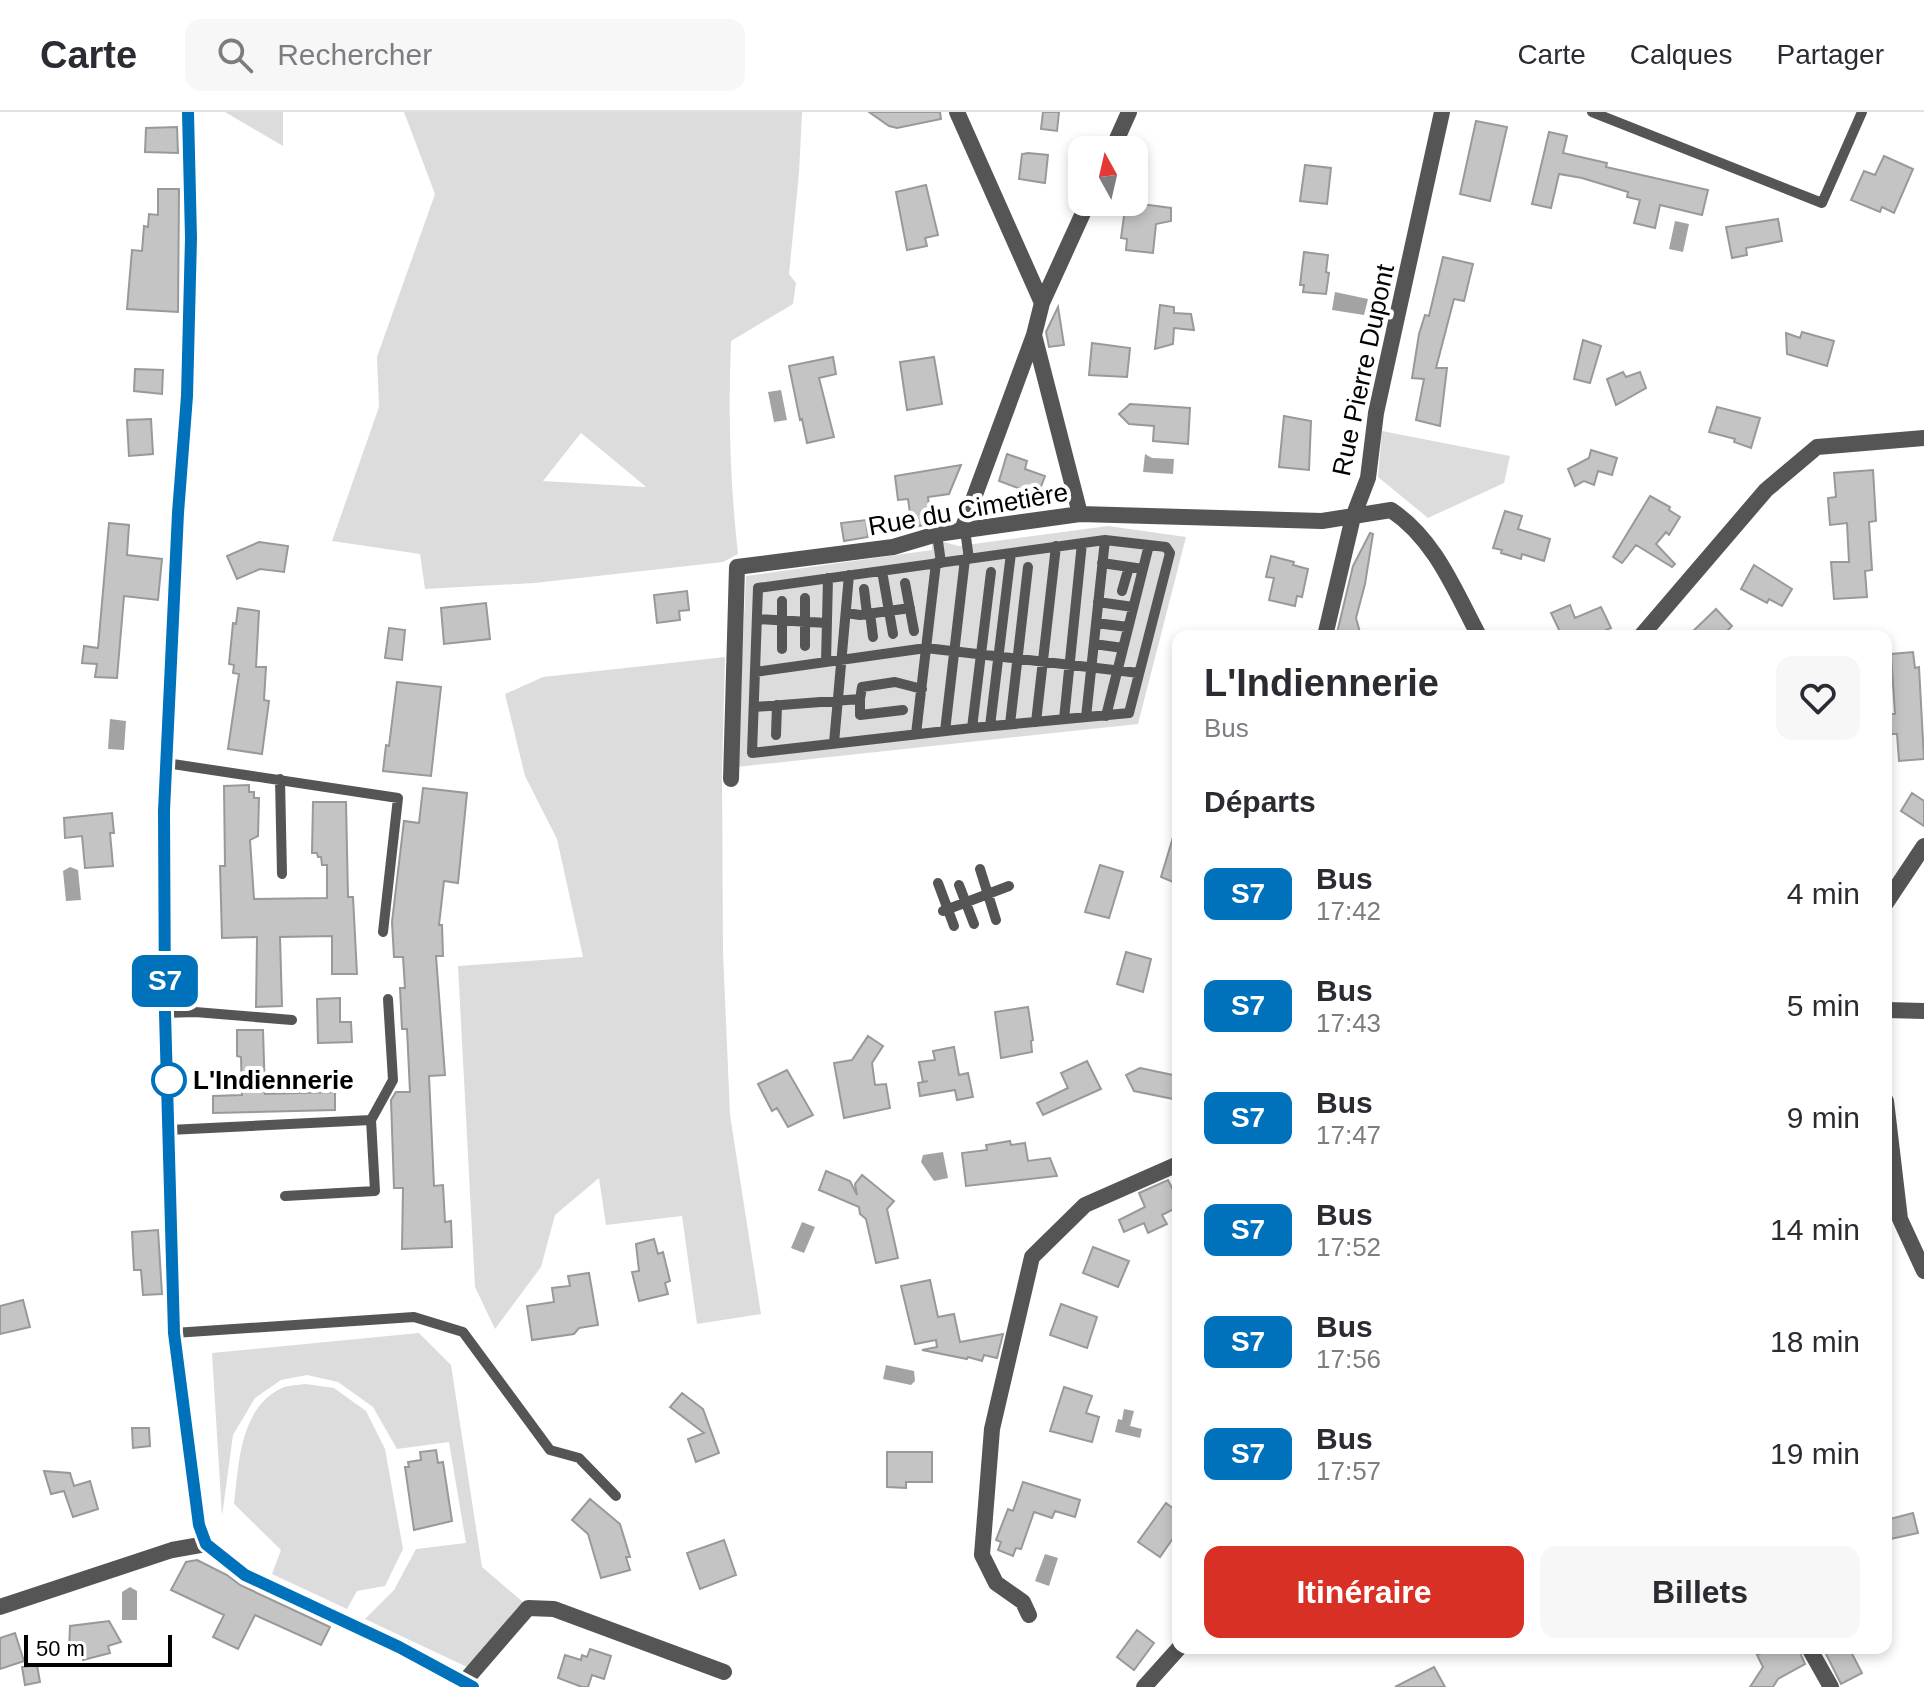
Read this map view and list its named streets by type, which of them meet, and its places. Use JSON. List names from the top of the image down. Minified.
{"streets":{"street":["Rue Pierre Dupont","Rue du Cimetière"]},"crossings":[["Rue Pierre Dupont","Rue du Cimetière"]],"places":["L'Indiennerie"],"lines":["bus line S7"],"scale_bar":"50 m","north":"top","page":{"header":"Carte","search":"Rechercher","nav":["Carte","Calques","Partager"],"on_map":"S7","heading":[["L'Indiennerie","Bus"],"Départs"],"list":[{"mark":"S7","name":"Bus","note":"17:42","value":"4 min"},{"mark":"S7","name":"Bus","note":"17:43","value":"5 min"},{"mark":"S7","name":"Bus","note":"17:47","value":"9 min"},{"mark":"S7","name":"Bus","note":"17:52","value":"14 min"},{"mark":"S7","name":"Bus","note":"17:56","value":"18 min"},{"mark":"S7","name":"Bus","note":"17:57","value":"19 min"}],"buttons":["Itinéraire","Billets"],"scale":"50 m"}}
